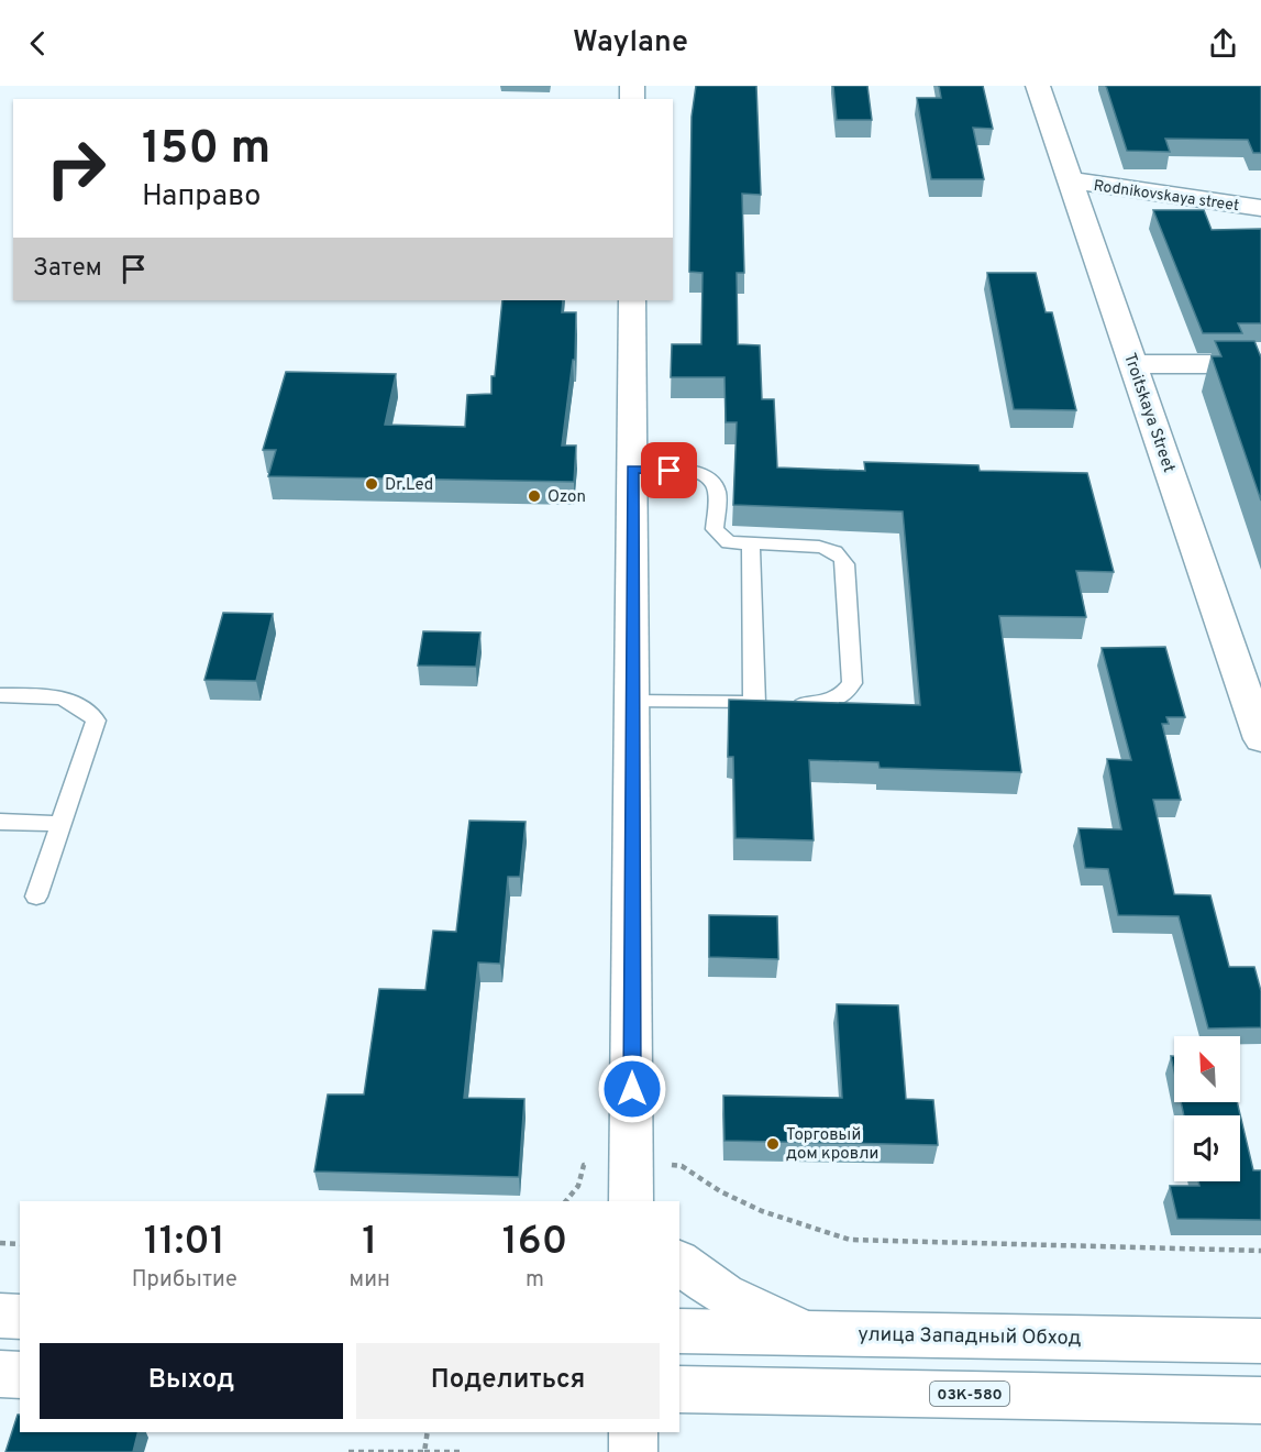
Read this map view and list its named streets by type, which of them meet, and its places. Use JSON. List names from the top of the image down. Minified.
{"streets":{"main road":["Rodnikovskaya street","Troitskaya Street","улица Западный Обход","03К-580"]},"crossings":[["Rodnikovskaya street","Troitskaya Street"]],"places":["Dr.Led","Ozon","Торговый дом кровли"],"north":"top left","page":{"header":"Waylane","turn":["150 m","Направо"],"then":"Затем","eta":["11:01","Прибытие","1","мин","160","m"],"buttons":["Выход","Поделиться"]}}
